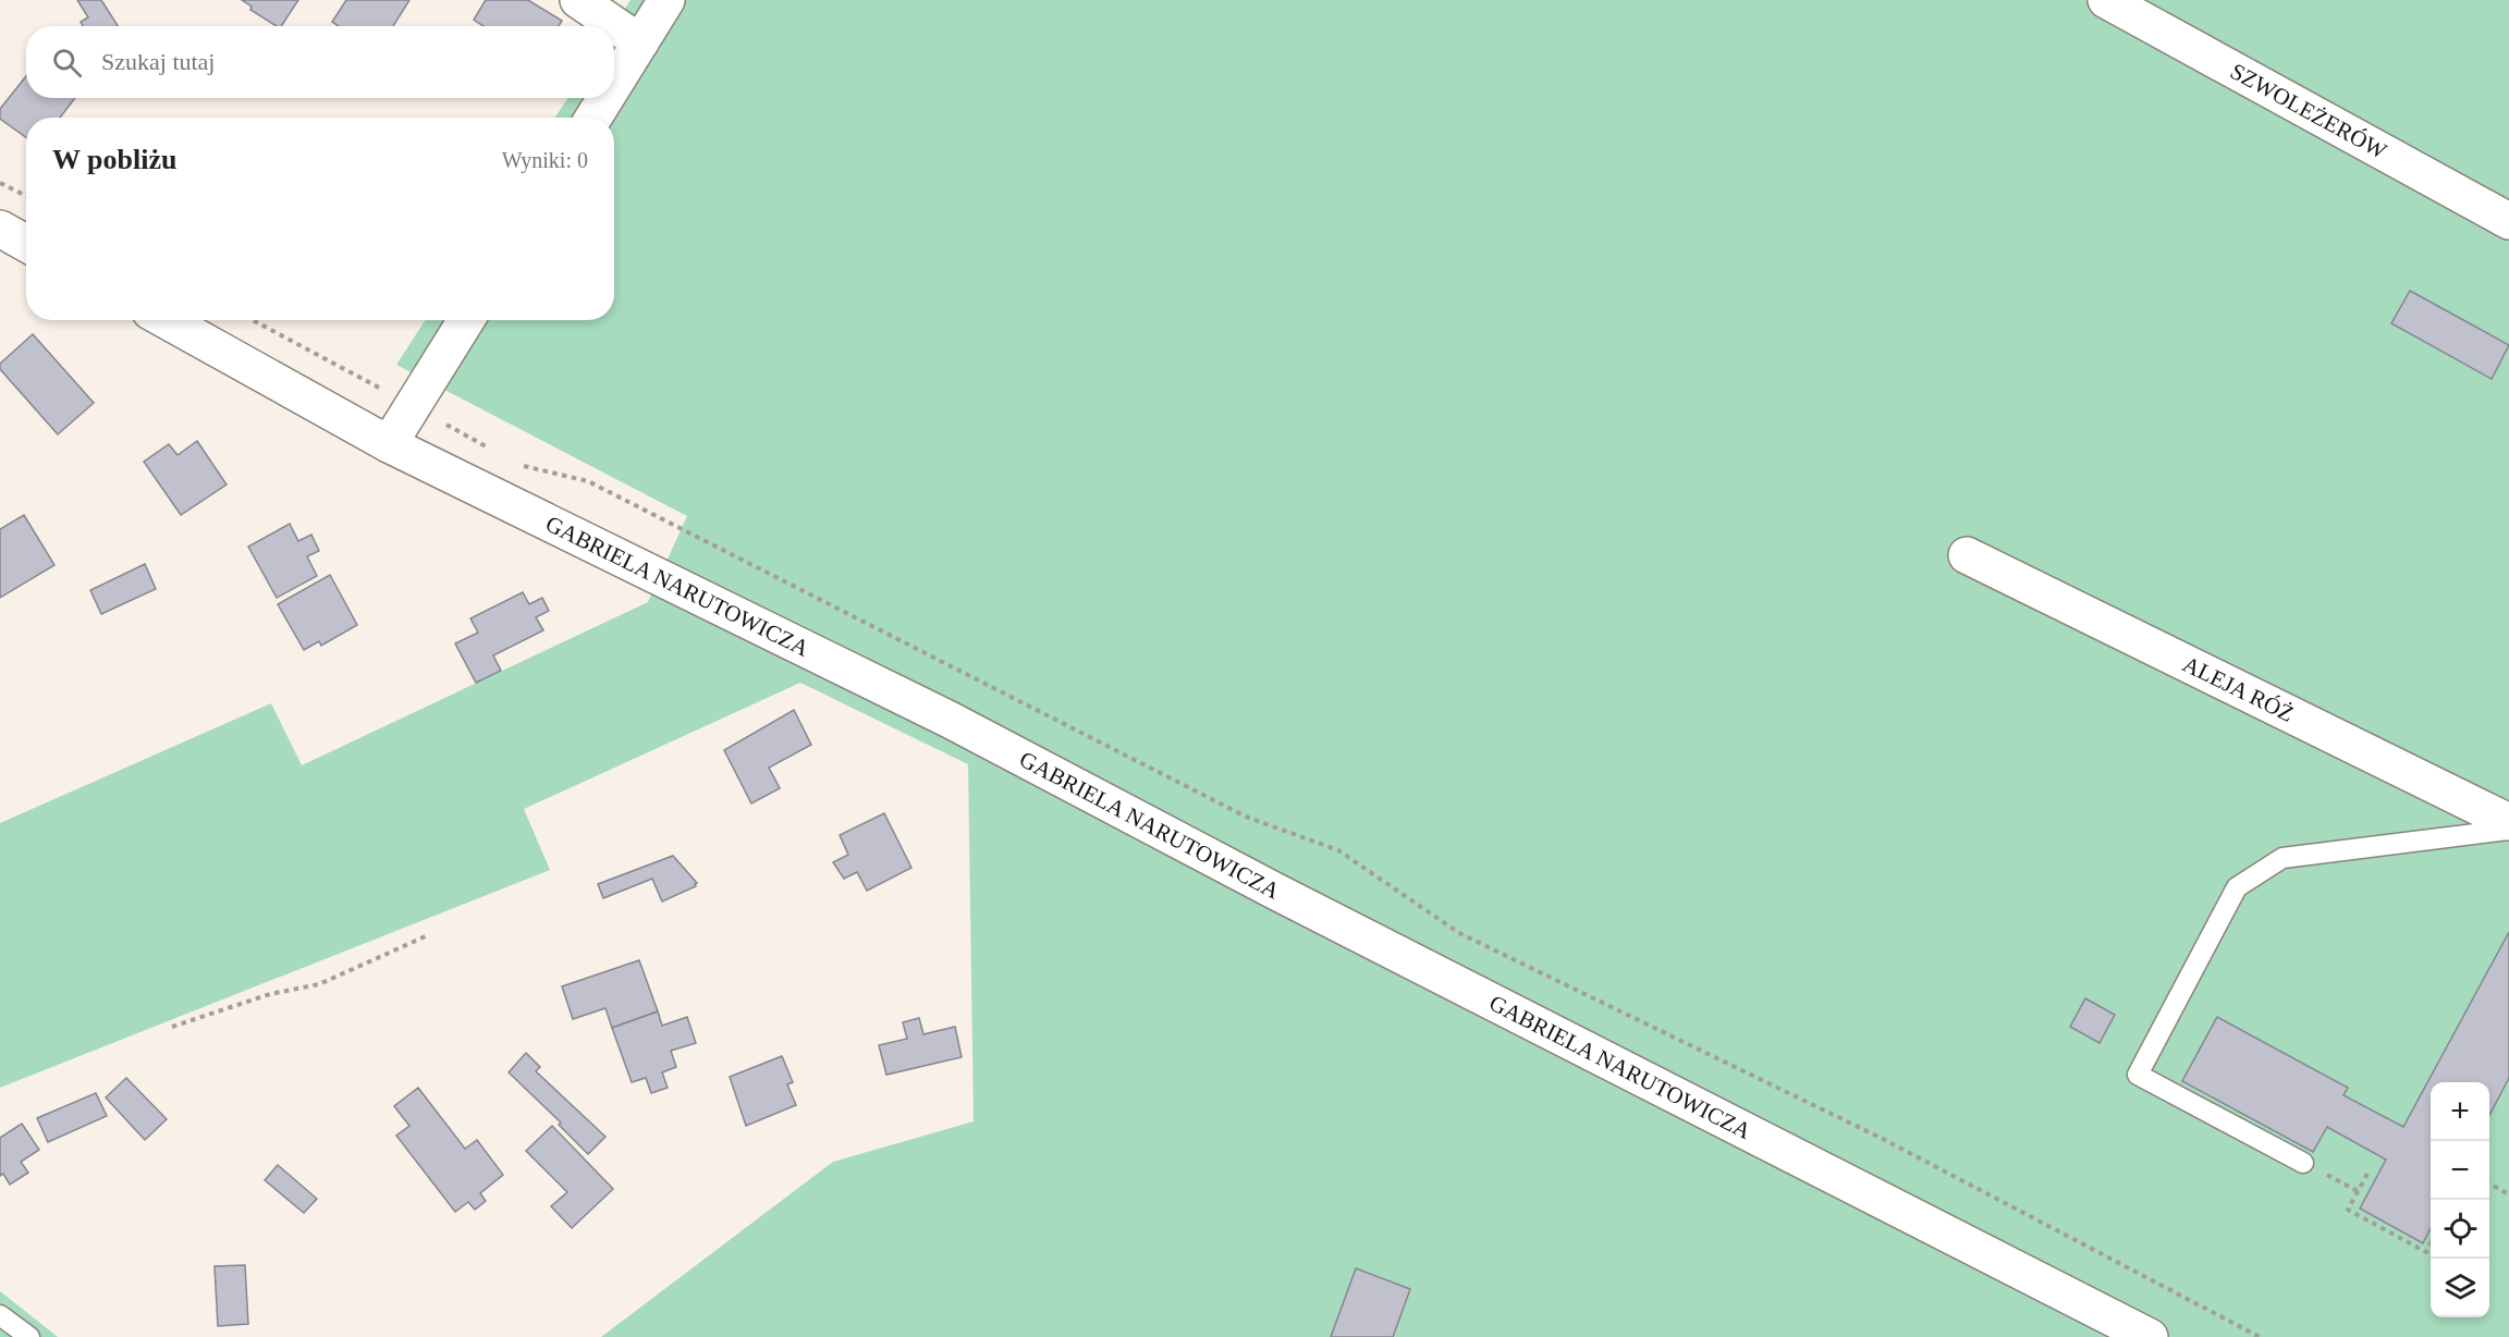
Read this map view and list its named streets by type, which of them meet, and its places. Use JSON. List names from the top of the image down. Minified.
{"streets":{"street":["SZWOLEŻERÓW","GABRIELA NARUTOWICZA","ALEJA RÓŻ"]},"page":{"search":"Szukaj tutaj","heading":["W pobliżu","Wyniki: 0"],"map_buttons":["+","−"]}}
